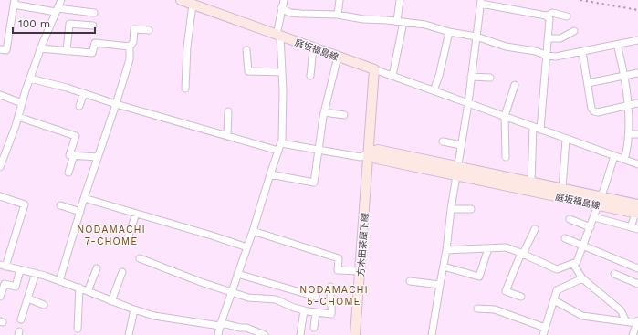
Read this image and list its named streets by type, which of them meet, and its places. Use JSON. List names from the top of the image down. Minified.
{"streets":{"main road":["庭坂福島線","方木田茶屋下線"]},"crossings":[["庭坂福島線","方木田茶屋下線"]],"districts":["NODAMACHI 7-CHOME","NODAMACHI 5-CHOME"],"scale_bar":"100 m"}
